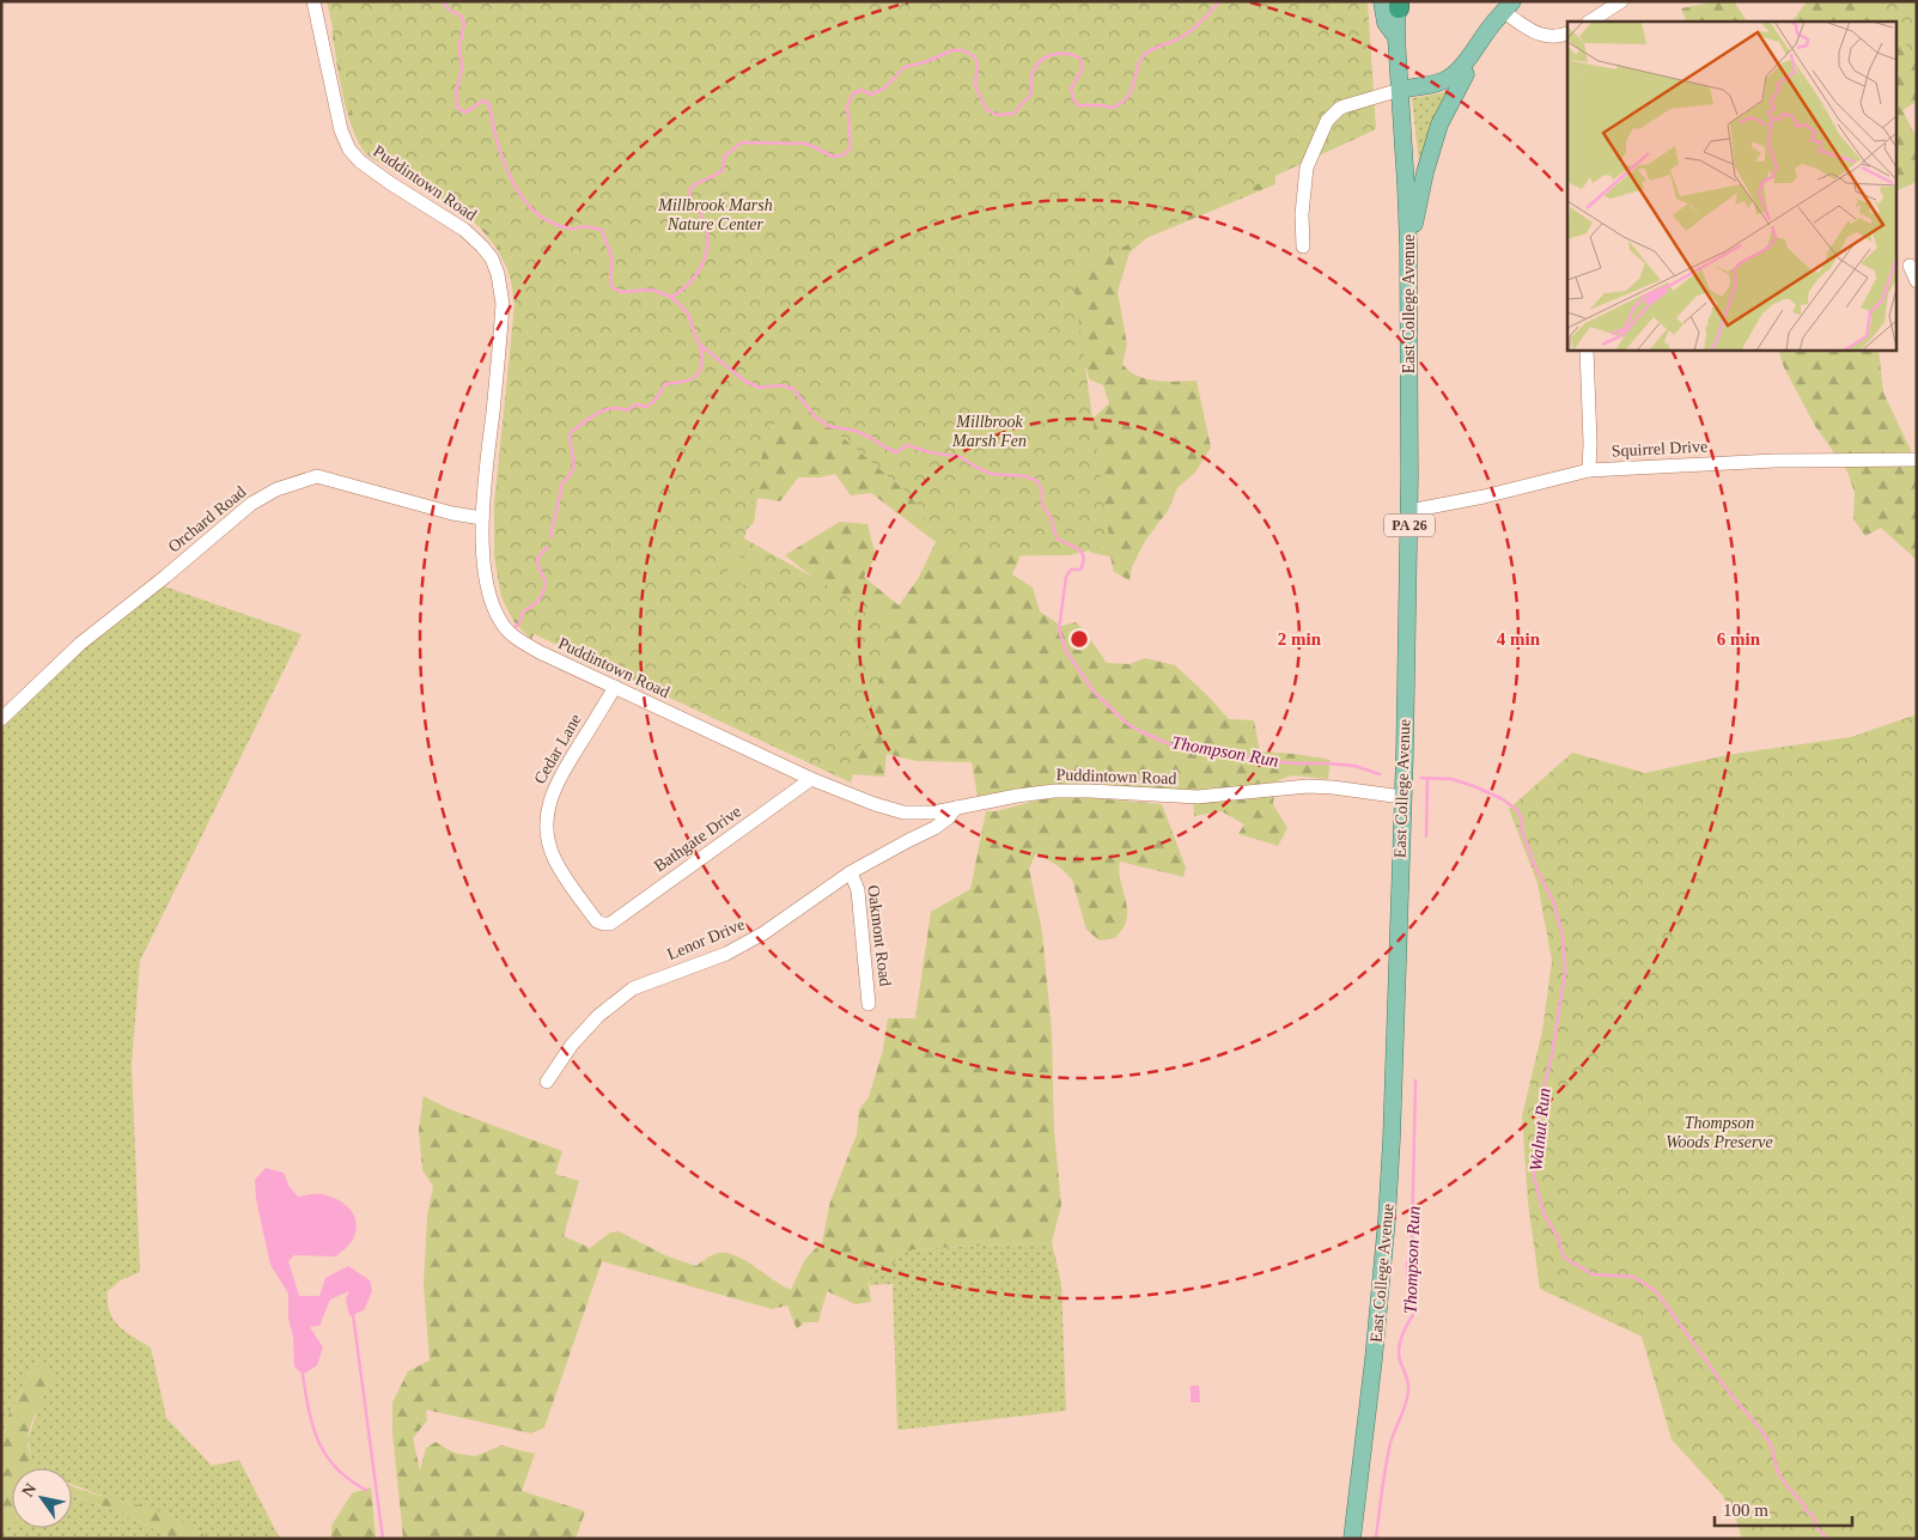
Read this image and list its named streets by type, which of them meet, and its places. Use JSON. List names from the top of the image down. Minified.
{"streets":{"main road":["East College Avenue","PA 26"],"street":["Puddintown Road","Squirrel Drive","Orchard Road","Cedar Lane","Bathgate Drive","Oakmont Road","Lenor Drive"]},"crossings":[["Puddintown Road","East College Avenue"],["Puddintown Road","Orchard Road"],["Puddintown Road","Cedar Lane"],["Puddintown Road","Bathgate Drive"],["Puddintown Road","Lenor Drive"],["East College Avenue","Squirrel Drive"],["Cedar Lane","Bathgate Drive"],["Oakmont Road","Lenor Drive"]],"water":["Thompson Run","Walnut Run"],"parks":["Millbrook Marsh Nature Center","Millbrook Marsh Fen","Thompson Woods Preserve"],"scale_bar":"100 m","north":"top left","rings":["2 min","4 min","6 min"]}
